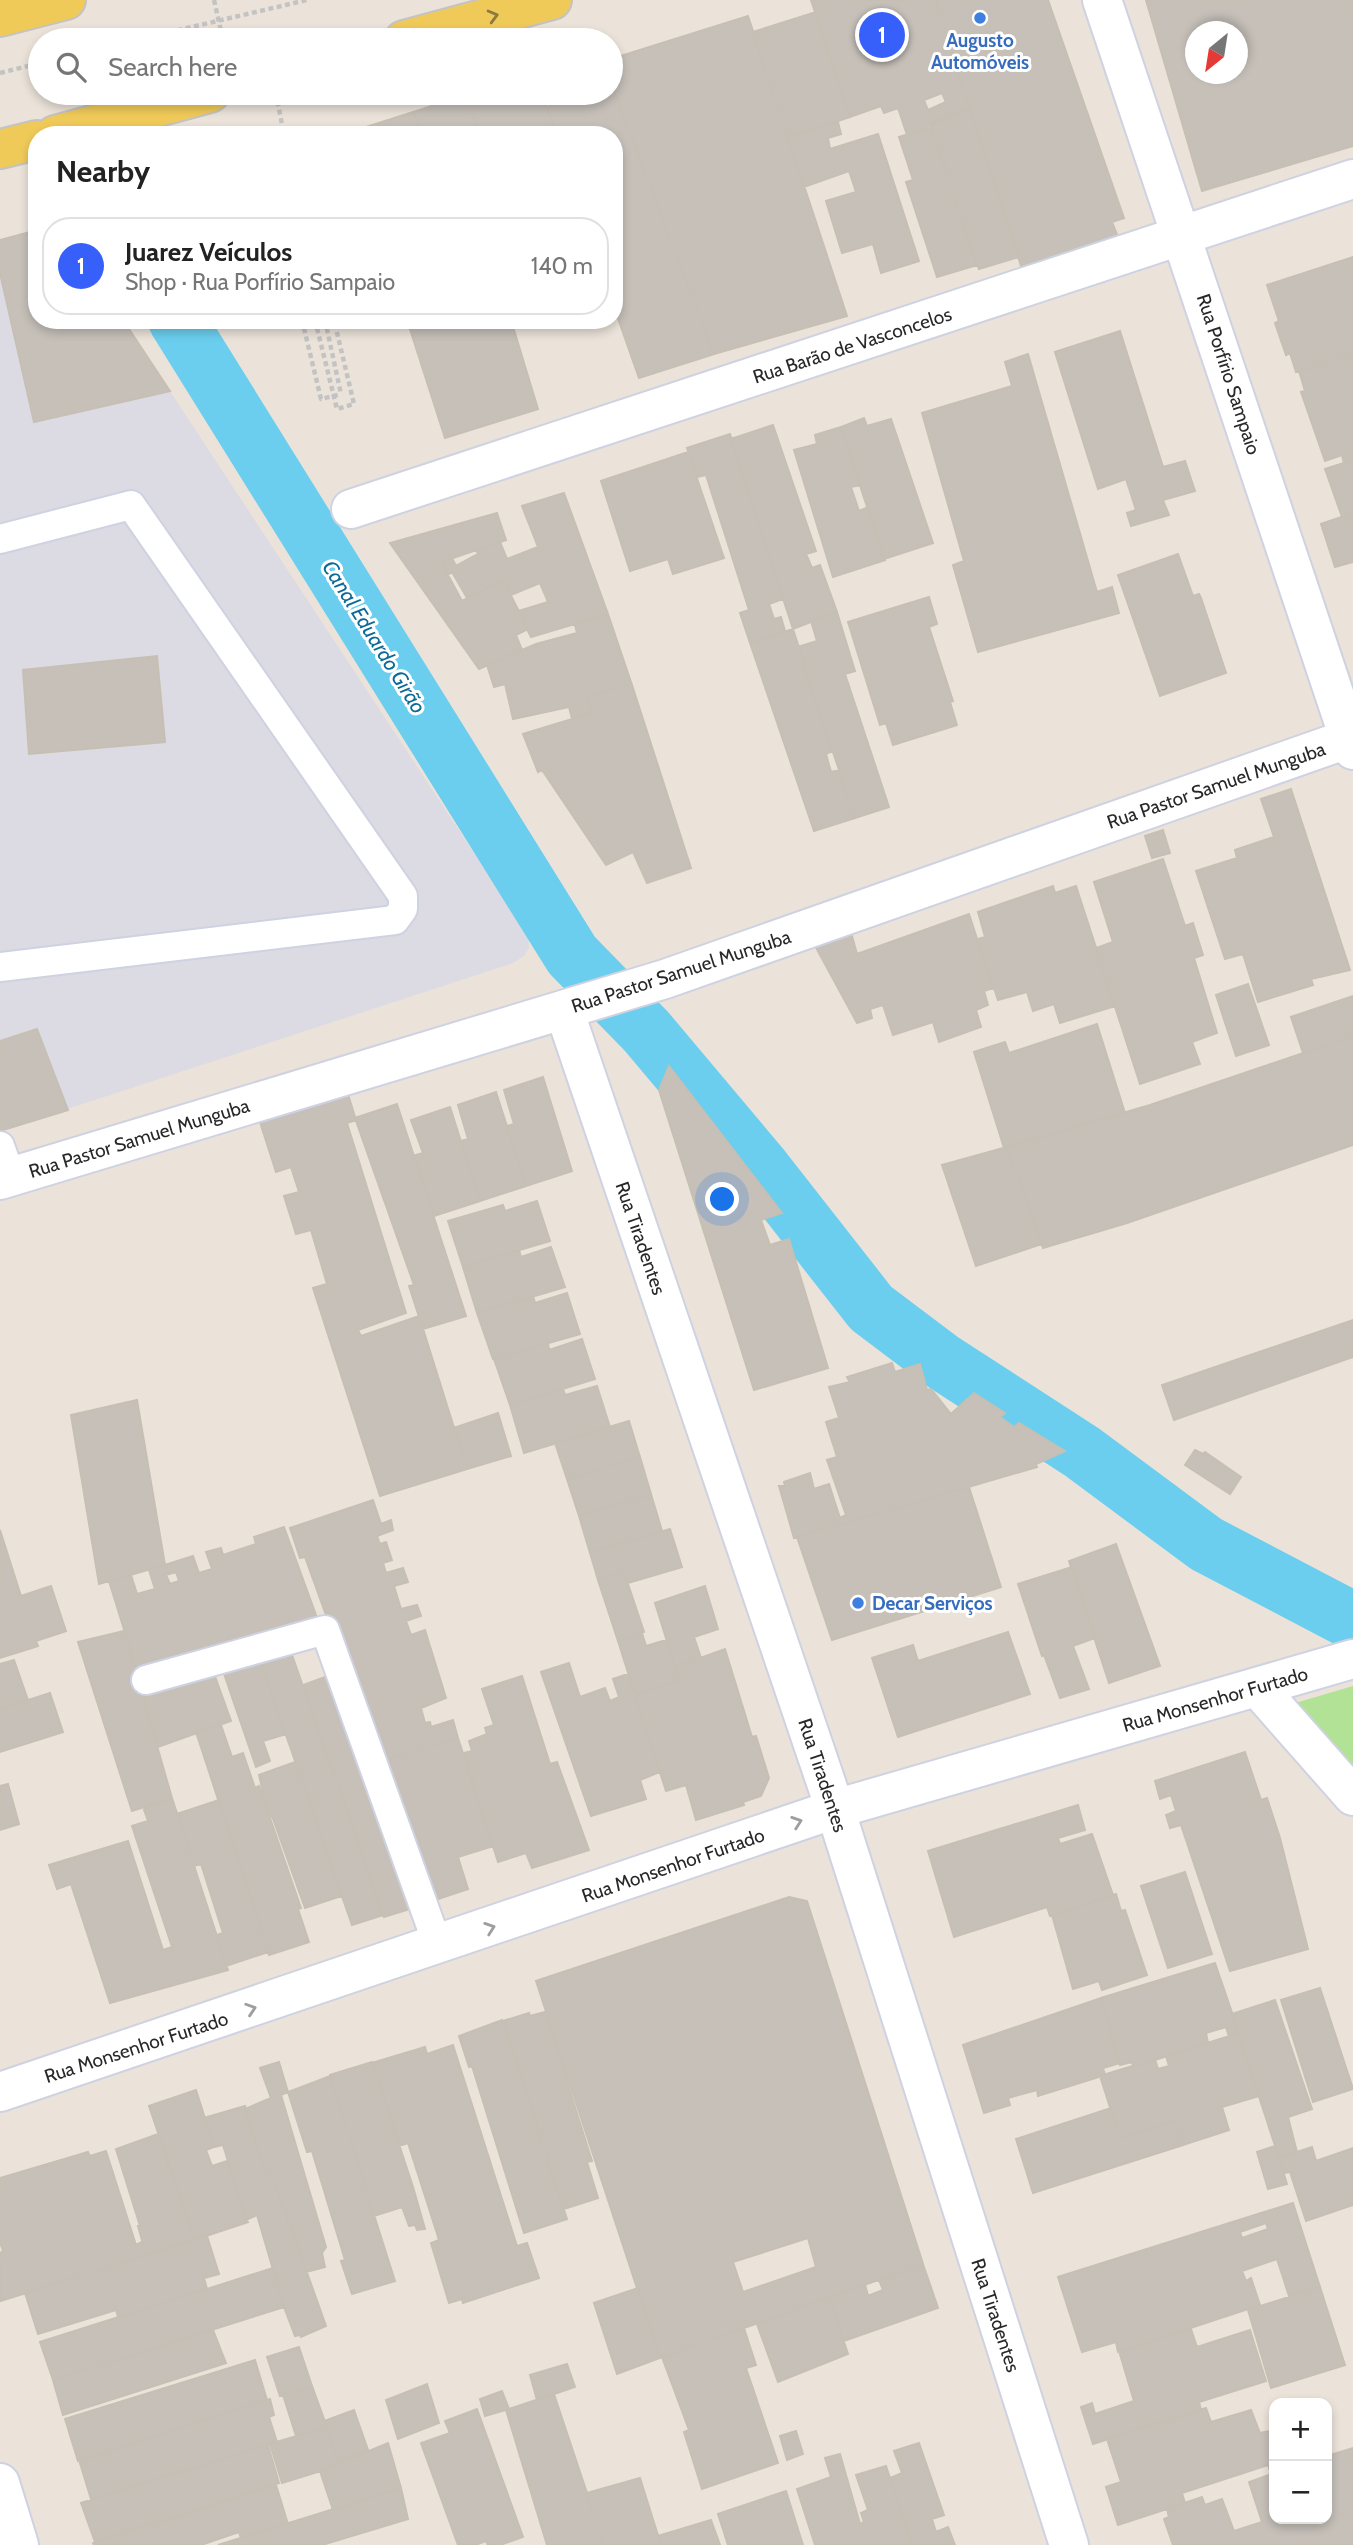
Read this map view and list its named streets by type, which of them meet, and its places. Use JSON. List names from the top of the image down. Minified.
{"streets":{"street":["Rua Barão de Vasconcelos","Rua Porfírio Sampaio","Rua Pastor Samuel Munguba","Rua Tiradentes","Rua Monsenhor Furtado"]},"crossings":[["Rua Barão de Vasconcelos","Rua Porfírio Sampaio"],["Rua Porfírio Sampaio","Rua Pastor Samuel Munguba"],["Rua Pastor Samuel Munguba","Rua Tiradentes"],["Rua Tiradentes","Rua Monsenhor Furtado"]],"one_way":["Rua Monsenhor Furtado"],"water":["Canal Eduardo Girão"],"places":["Augusto Automóveis","Decar Serviços"],"north":"bottom left","page":{"pins":"1","search":"Search here","heading":"Nearby","list":[{"mark":"1","name":"Juarez Veículos","note":"Shop · Rua Porfírio Sampaio","value":"140 m"}],"map_buttons":["+","−"]}}
